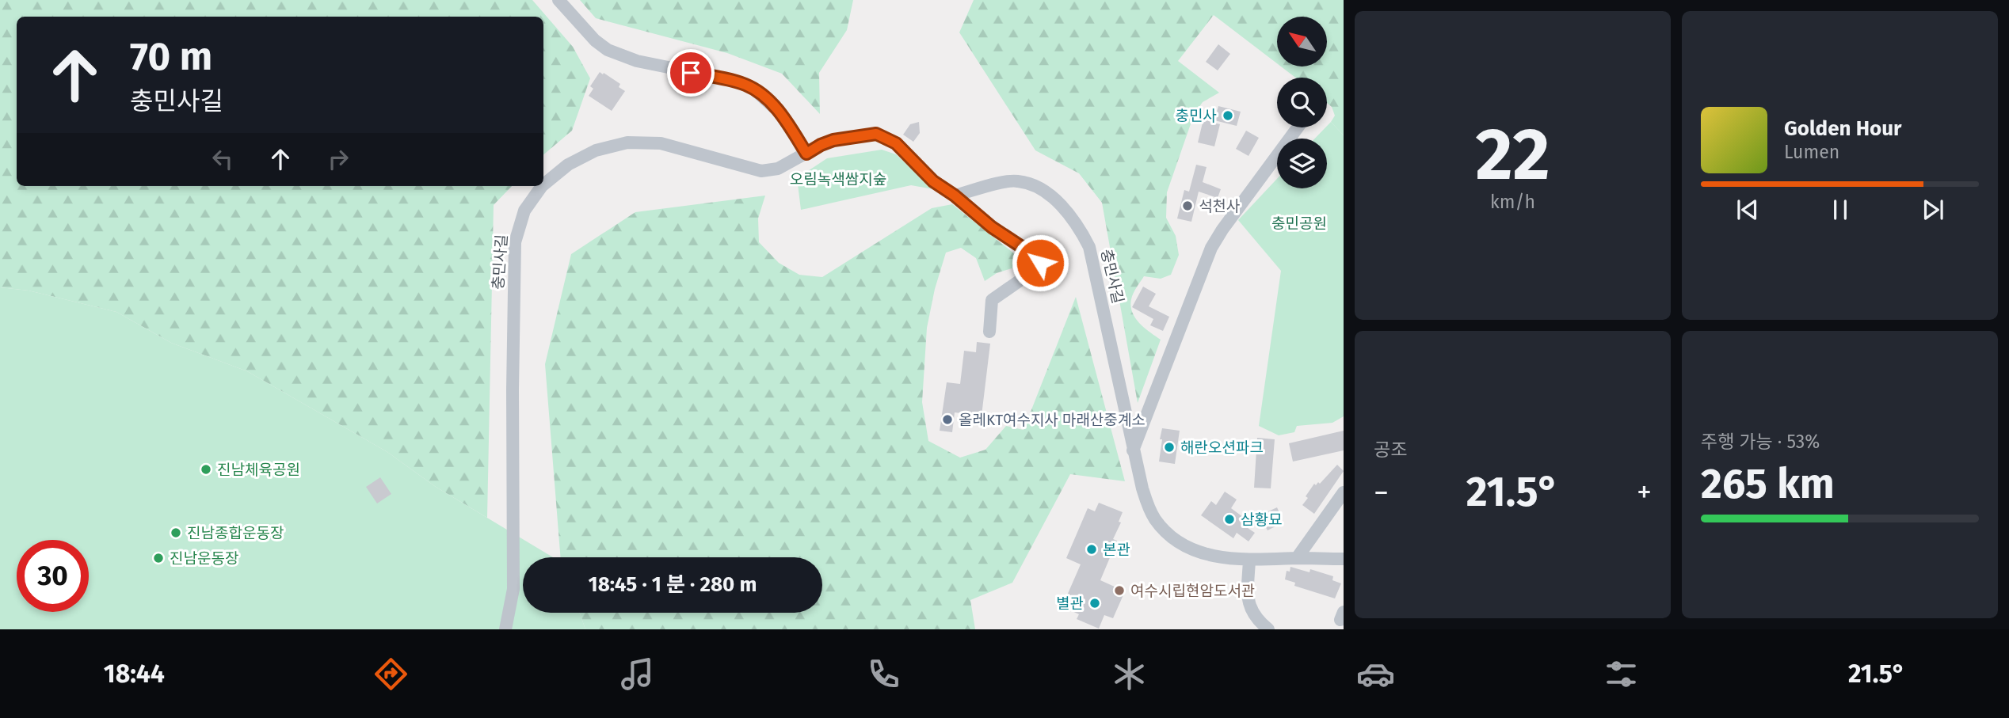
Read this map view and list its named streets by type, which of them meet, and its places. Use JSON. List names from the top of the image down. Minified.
{"streets":{"street":["충민사길"]},"parks":["오림녹색쌈지숲","충민공원"],"places":["충민사","석천사","올레KT여수지사 마래산중계소","해란오션파크","진남체육공원","삼황묘","진남종합운동장","본관","진남운동장","여수시립현암도서관","별관"],"north":"top left","page":{"tile":[["22","km/h"],"공조",["주행 가능 · 53%","265 km"]],"turn":["70 m","충민사길"],"song":["Golden Hour","Lumen"],"heat":["−","21.5°","+"],"limit":"30","trip":"18:45 · 1 분 · 280 m","tabs":["18:44","21.5°"]}}
